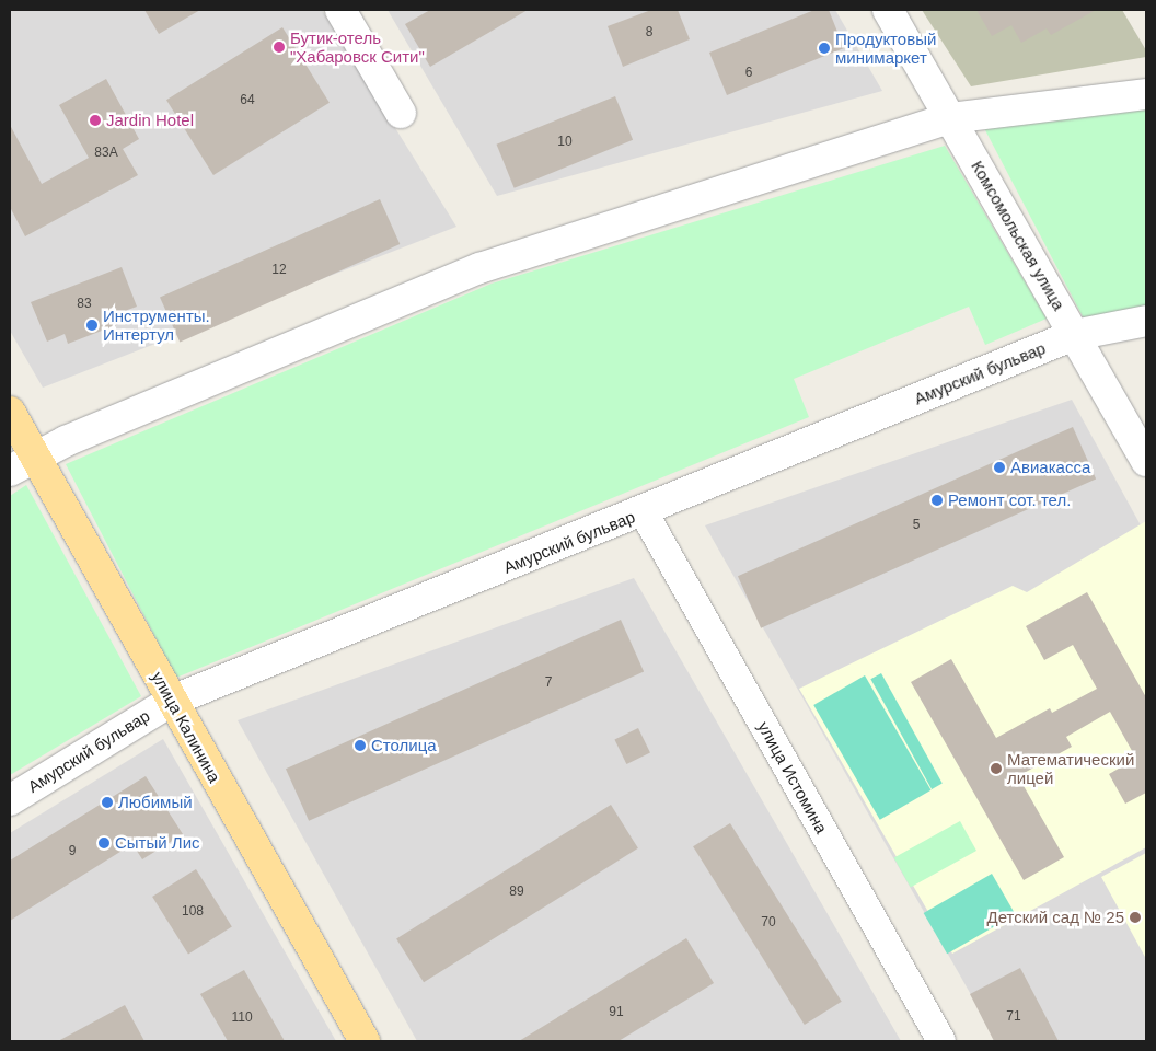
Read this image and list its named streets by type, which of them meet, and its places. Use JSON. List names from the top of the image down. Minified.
{"streets":{"main road":["улица Калинина"],"street":["Комсомольская улица","Амурский бульвар","улица Истомина"]},"crossings":[["Комсомольская улица","Амурский бульвар"],["Амурский бульвар","улица Калинина"],["Амурский бульвар","улица Истомина"]],"places":["Бутик-отель \"Хабаровск Сити\"","Продуктовый минимаркет","Jardin Hotel","Инструменты. Интертул","Авиакасса","Ремонт сот. тел.","Столица","Математический лицей","Любимый","Сытый Лис","Детский сад № 25"],"house_numbers":["8","6","64","10","83А","12","83","5","7","9","89","108","70","91","71","110"]}
